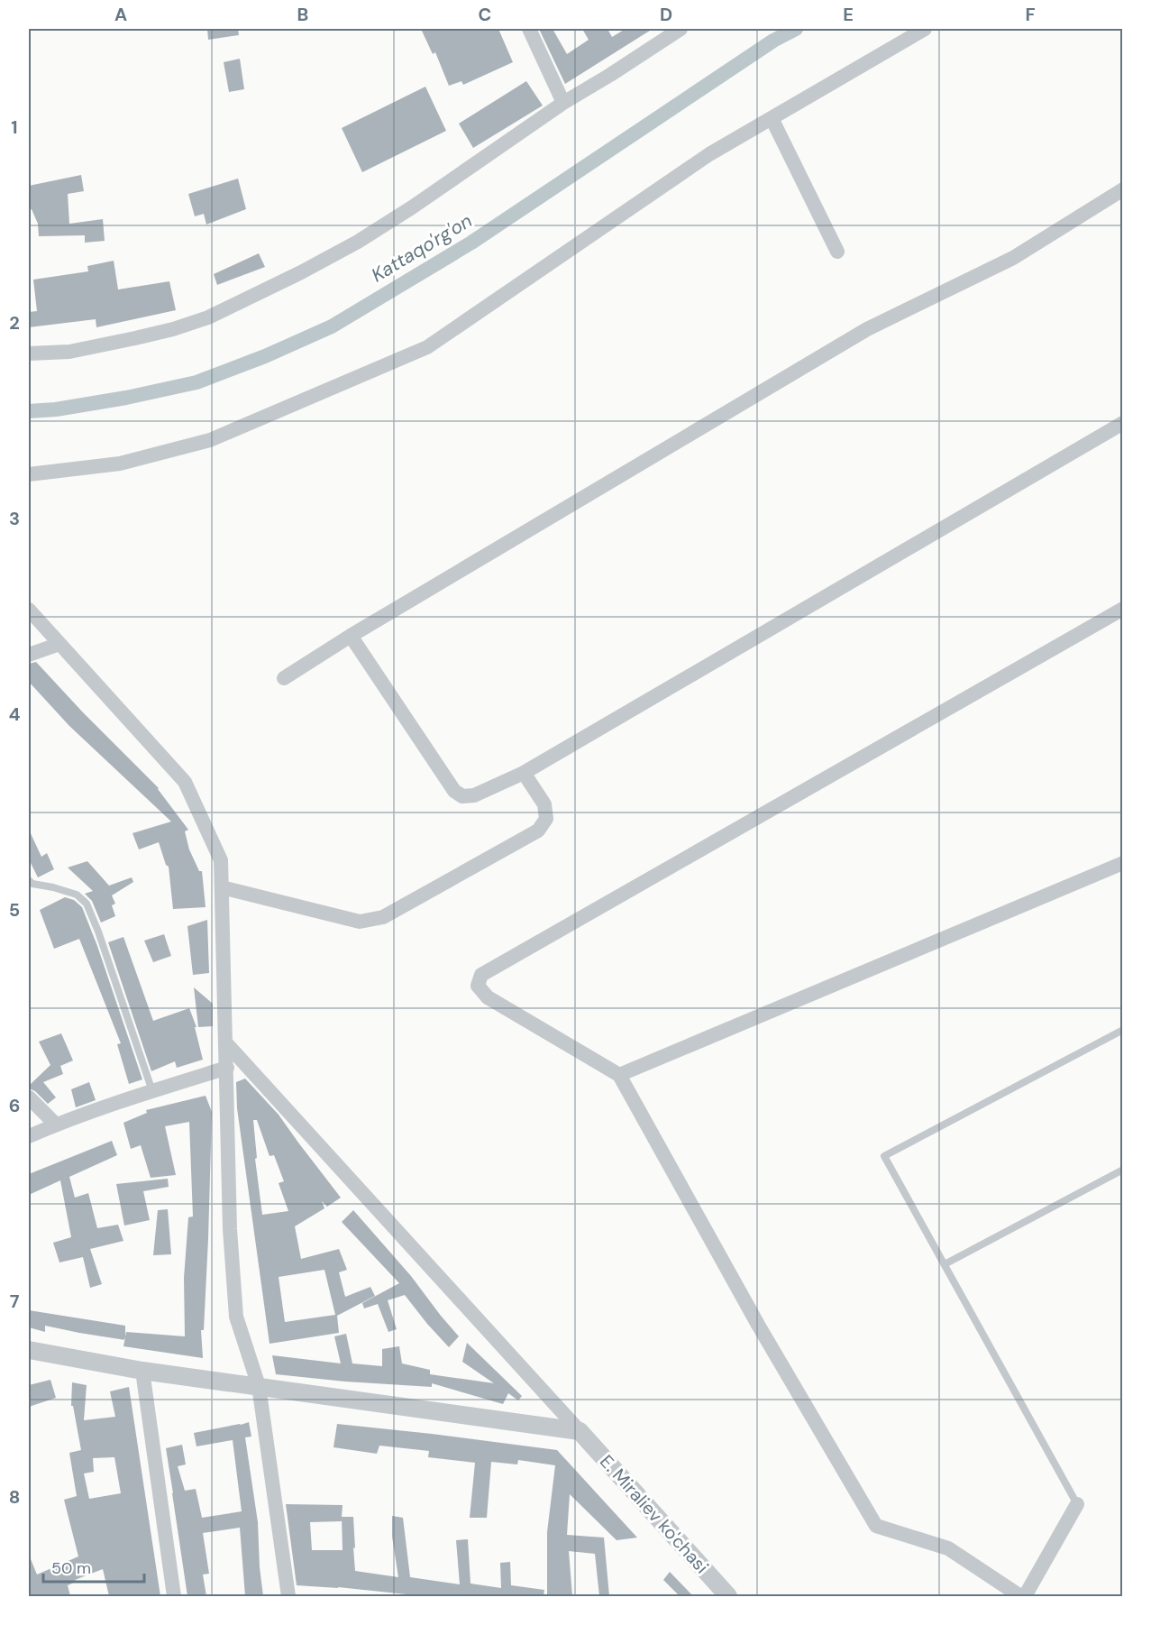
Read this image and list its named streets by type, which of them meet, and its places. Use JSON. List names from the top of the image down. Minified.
{"streets":{"street":["E. Miraliev ko'chasi"]},"water":["Kattaqo'rg'on"],"scale_bar":"50 m","grid":{"columns":["A","B","C","D","E","F"],"rows":["1","2","3","4","5","6","7","8"]}}
